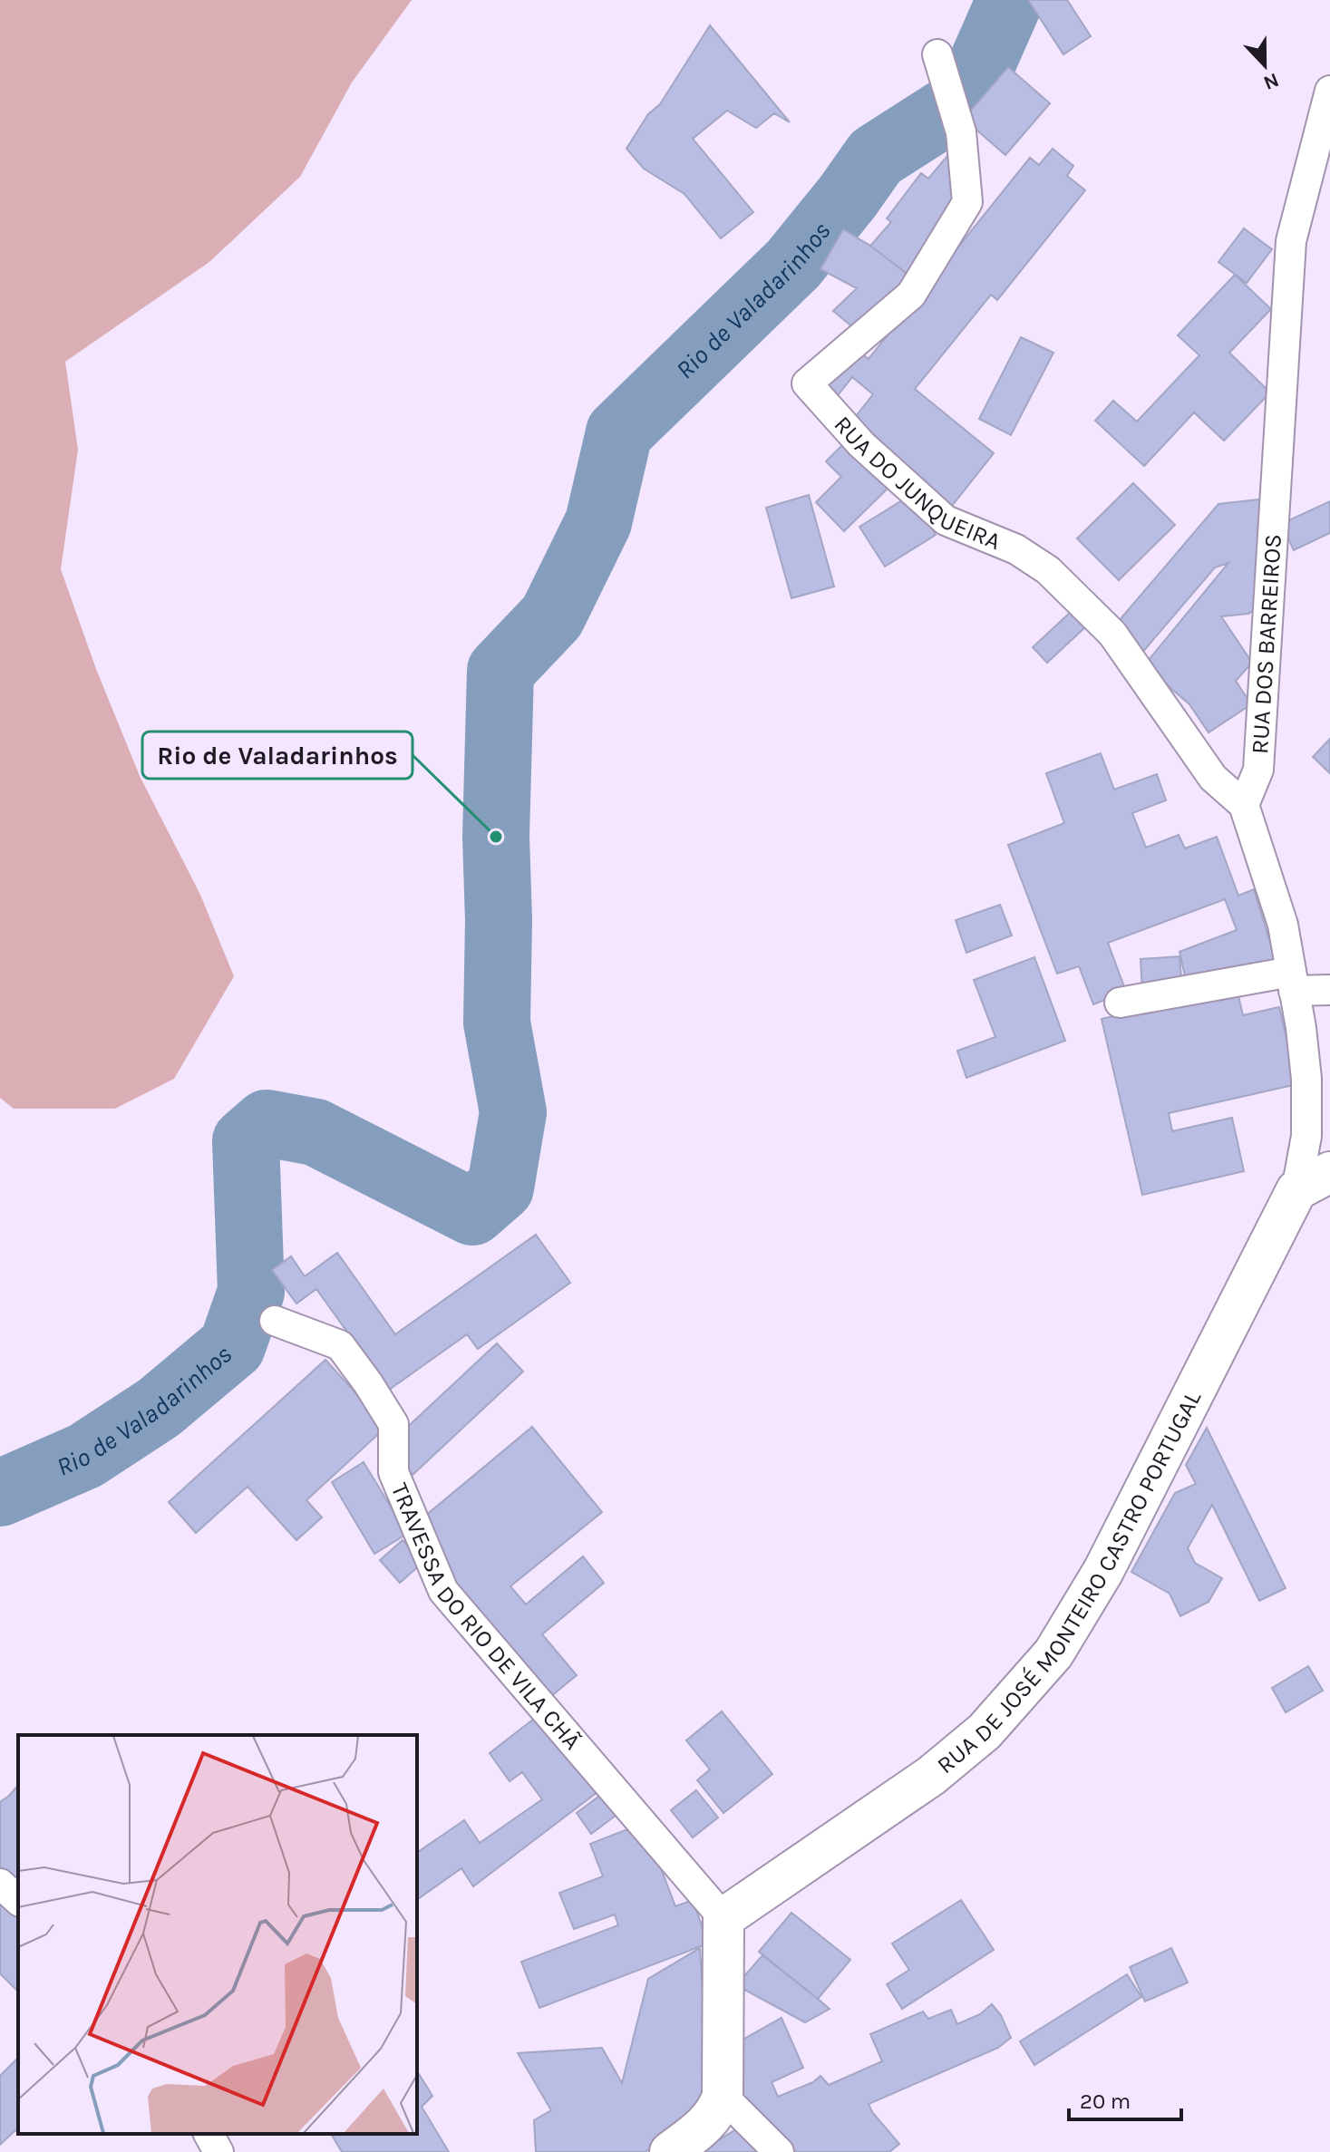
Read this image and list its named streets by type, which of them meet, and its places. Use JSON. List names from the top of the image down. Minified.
{"streets":{"main road":["RUA DE JOSÉ MONTEIRO CASTRO PORTUGAL"],"street":["RUA DO JUNQUEIRA","RUA DOS BARREIROS","TRAVESSA DO RIO DE VILA CHÃ"]},"crossings":[["RUA DO JUNQUEIRA","RUA DOS BARREIROS"],["RUA DE JOSÉ MONTEIRO CASTRO PORTUGAL","TRAVESSA DO RIO DE VILA CHÃ"]],"water":["Rio de Valadarinhos"],"places":["Rio de Valadarinhos"],"scale_bar":"20 m","north":"bottom"}
